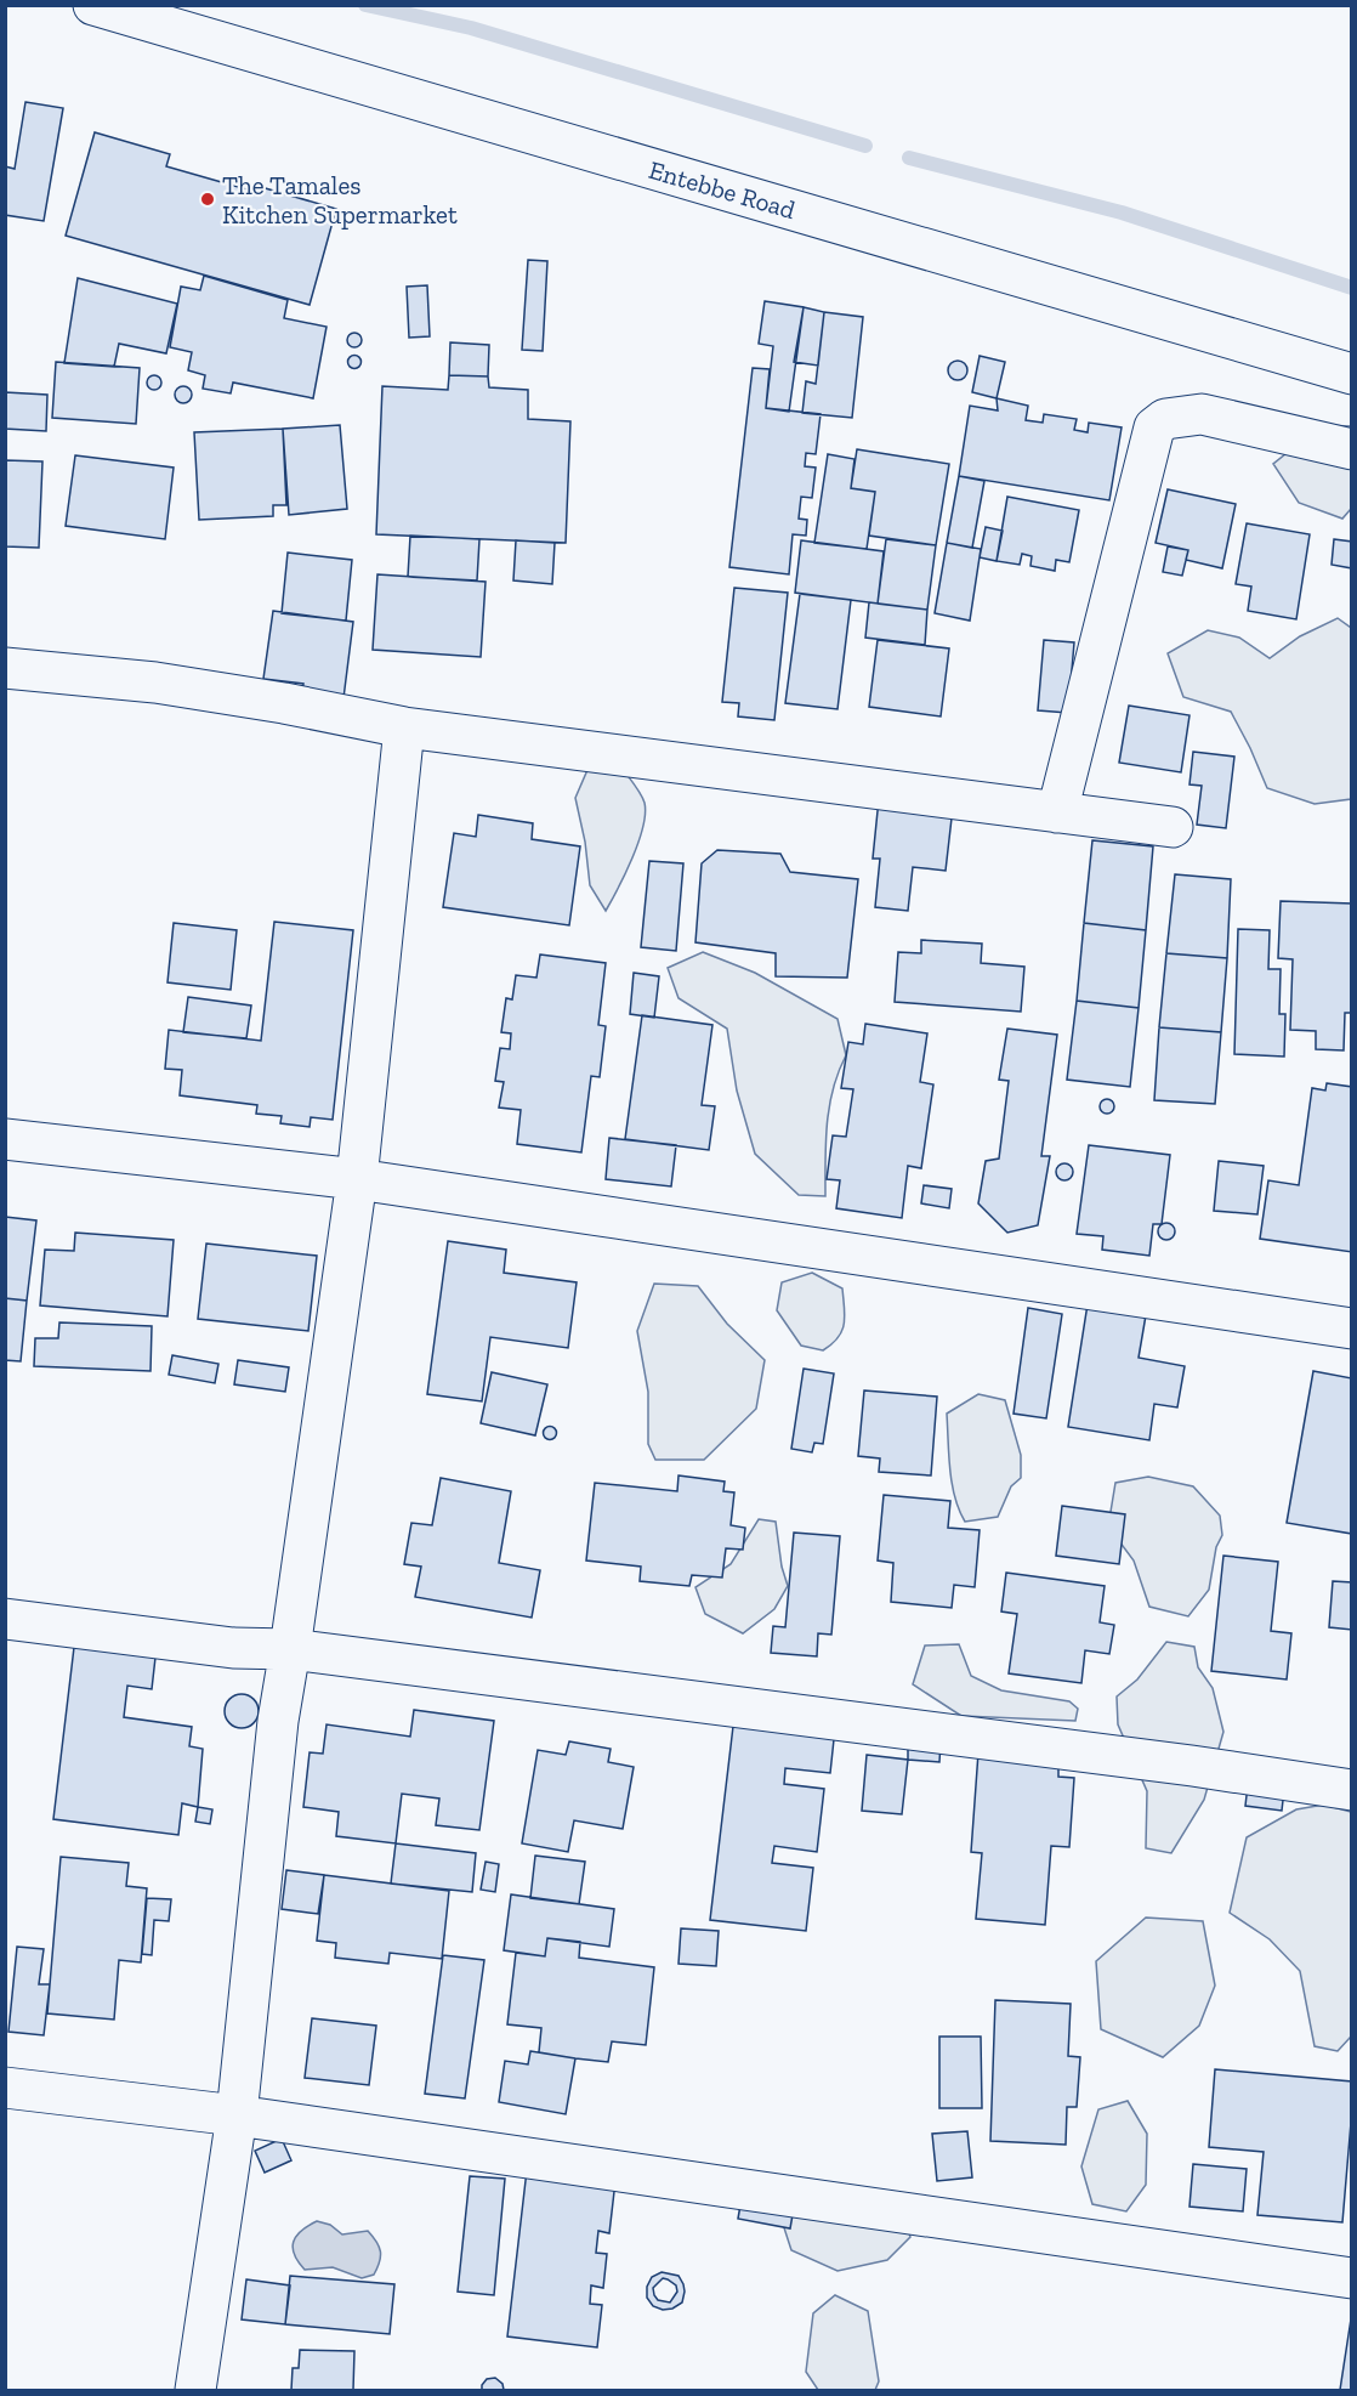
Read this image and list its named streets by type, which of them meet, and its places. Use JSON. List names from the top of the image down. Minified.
{"streets":{"street":["Entebbe Road"]},"places":["The Tamales Kitchen Supermarket"]}
